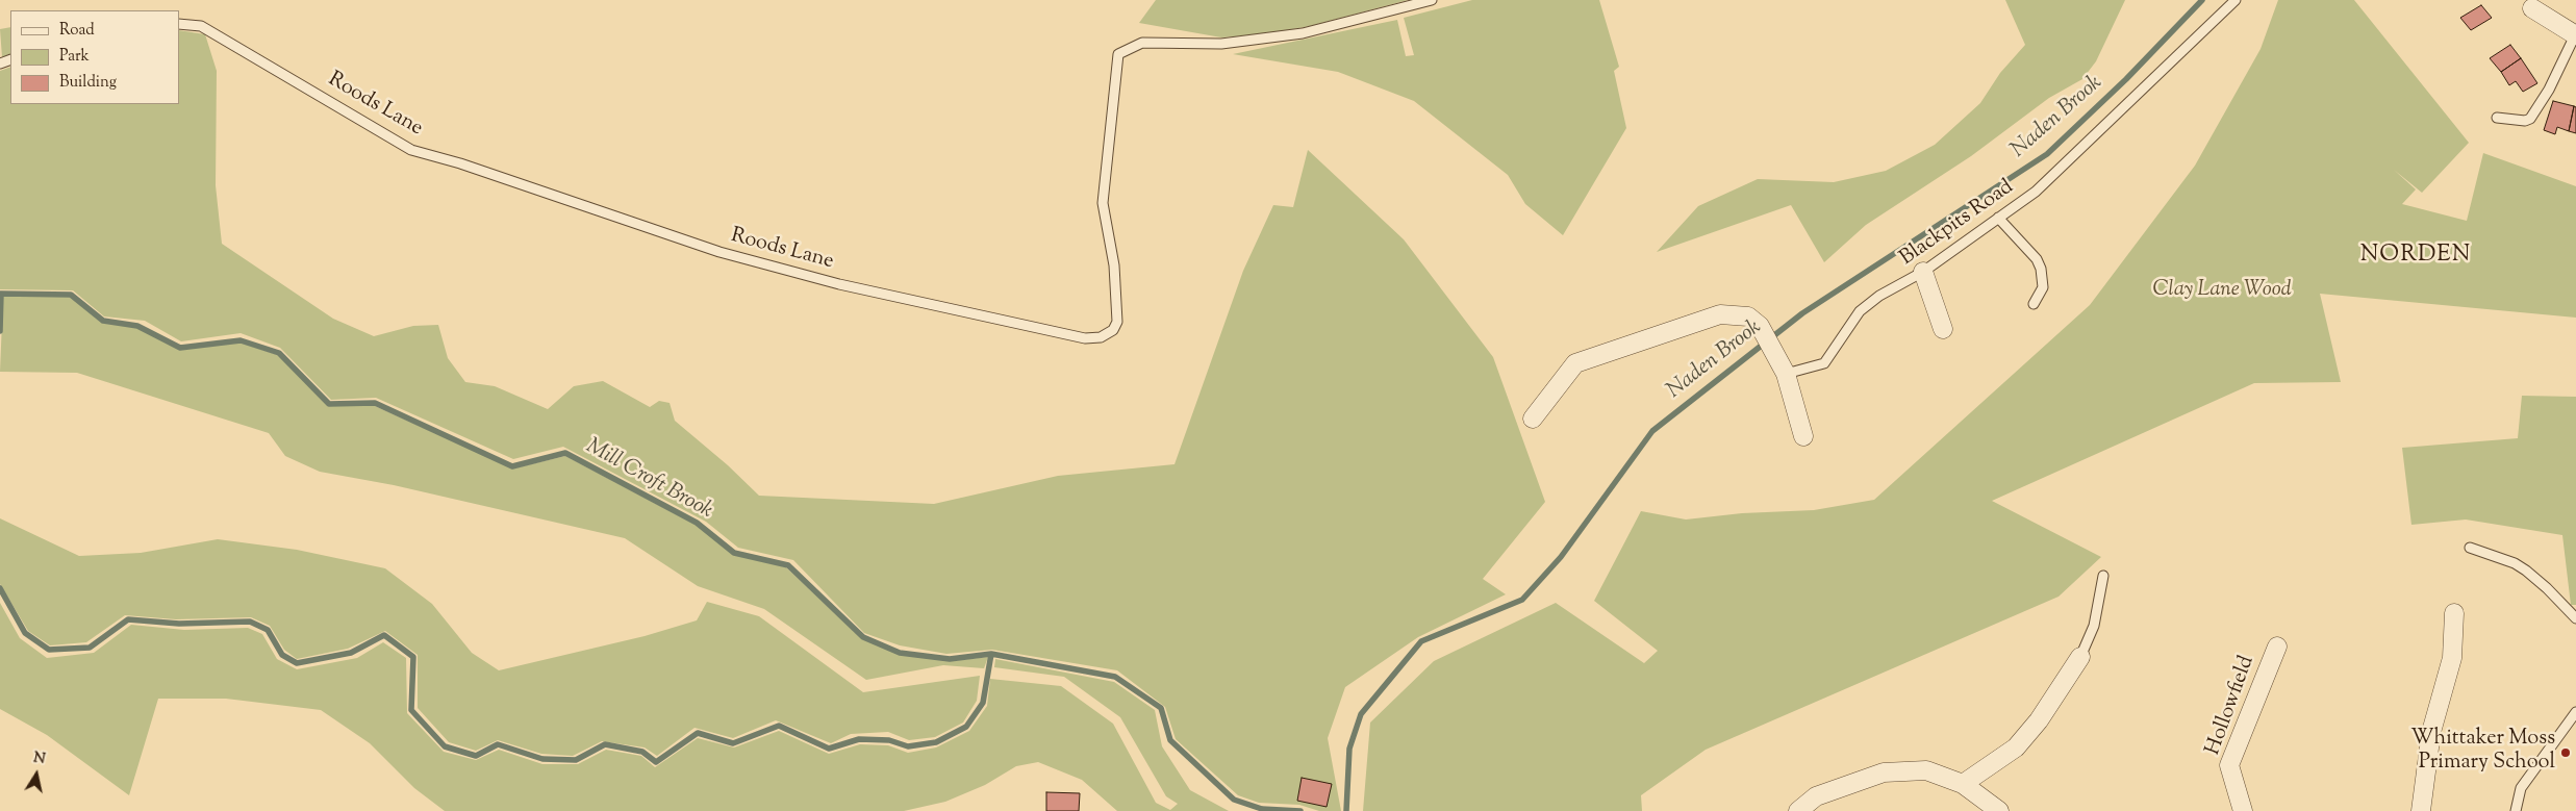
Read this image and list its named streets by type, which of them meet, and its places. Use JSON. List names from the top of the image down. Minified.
{"streets":{"street":["Hollowfield"],"lane":["Roods Lane","Blackpits Road"]},"districts":["NORDEN"],"water":["Naden Brook","Mill Croft Brook"],"parks":["Clay Lane Wood"],"places":["Whittaker Moss Primary School"],"legend":["Road","Park","Building"],"north":"top"}
